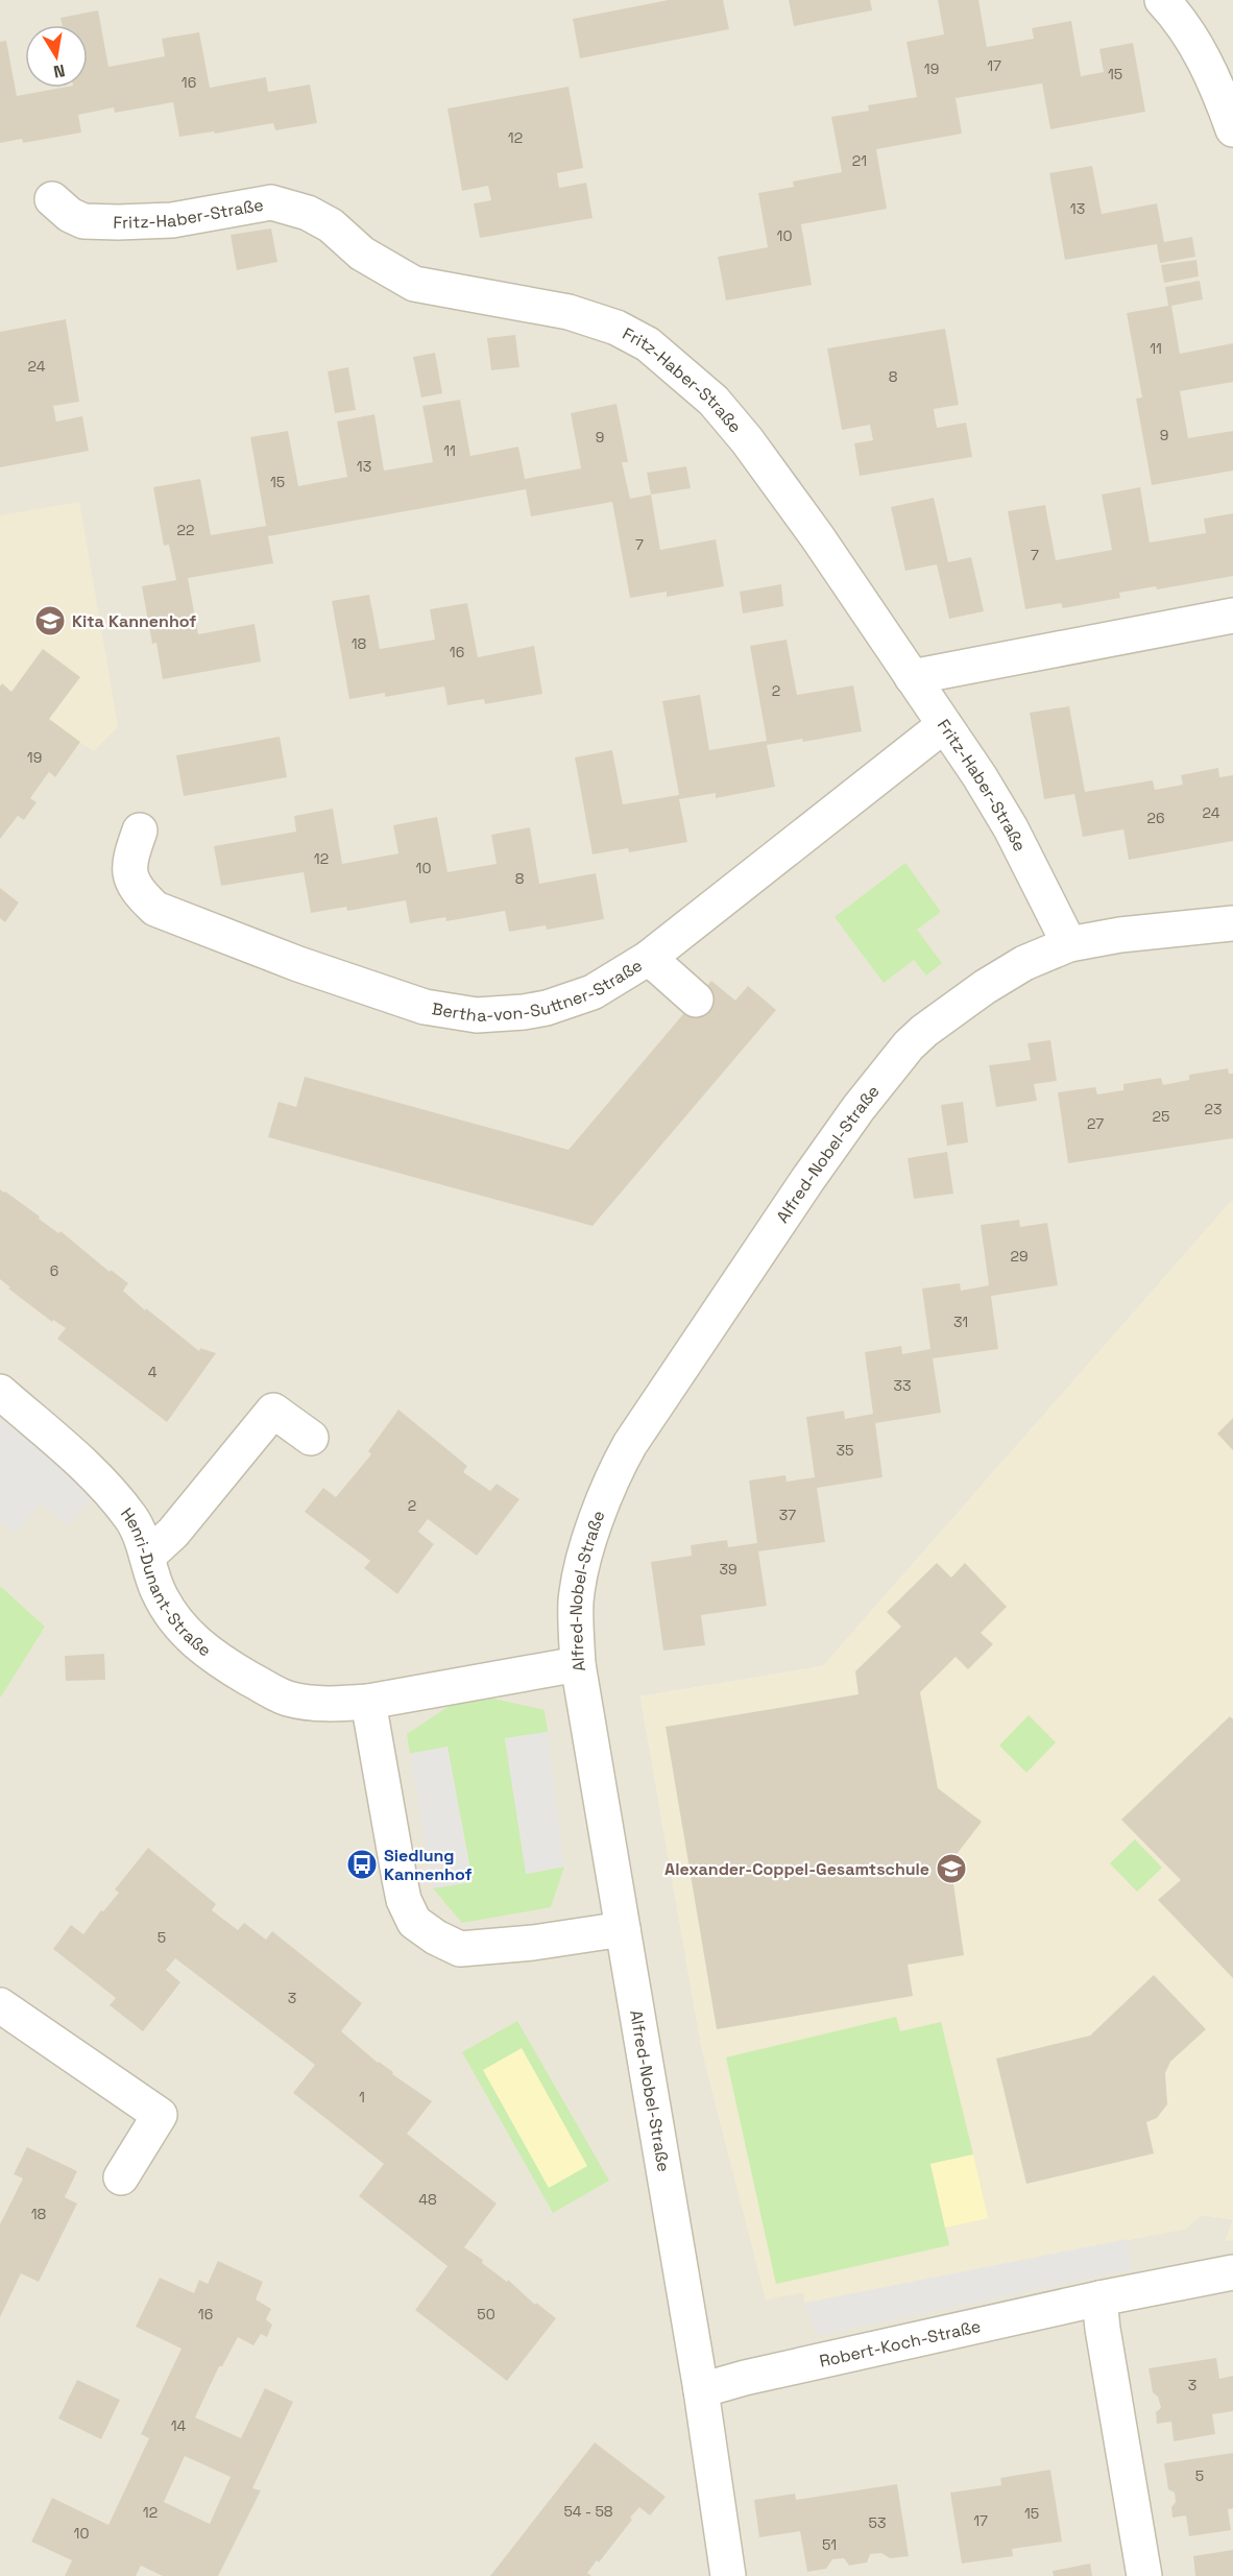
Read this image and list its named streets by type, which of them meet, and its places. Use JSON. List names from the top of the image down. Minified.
{"streets":{"street":["Fritz-Haber-Straße","Bertha-von-Suttner-Straße","Alfred-Nobel-Straße","Henri-Dunant-Straße","Robert-Koch-Straße"]},"crossings":[["Fritz-Haber-Straße","Bertha-von-Suttner-Straße"],["Fritz-Haber-Straße","Alfred-Nobel-Straße"],["Alfred-Nobel-Straße","Henri-Dunant-Straße"],["Alfred-Nobel-Straße","Robert-Koch-Straße"]],"places":{"school or university":["Kita Kannenhof","Alexander-Coppel-Gesamtschule"],"bus stop":["Siedlung Kannenhof"]},"house_numbers":["17","19","15","16","12","21","13","10","11","24","8","9","9","11","13","15","22","7","7","18","16","2","19","24","26","12","10","8","23","25","27","29","6","31","4","33","35","2","37","39","5","3","1","48","18","16","50","3","14","5","54 - 58","12","15","17","53","10","51"],"north":"bottom"}
